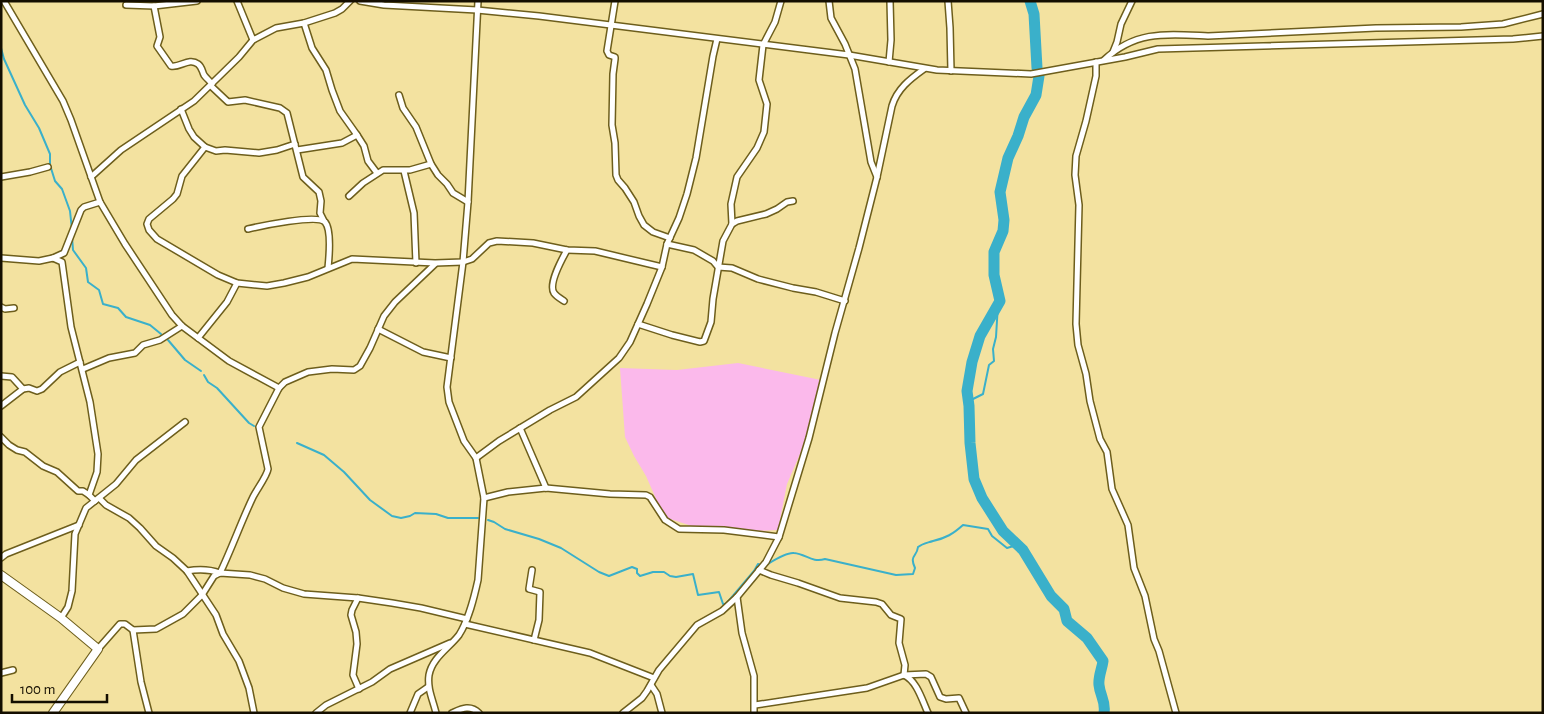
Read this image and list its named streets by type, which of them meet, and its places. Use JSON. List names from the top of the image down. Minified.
{"scale_bar":"100 m"}
